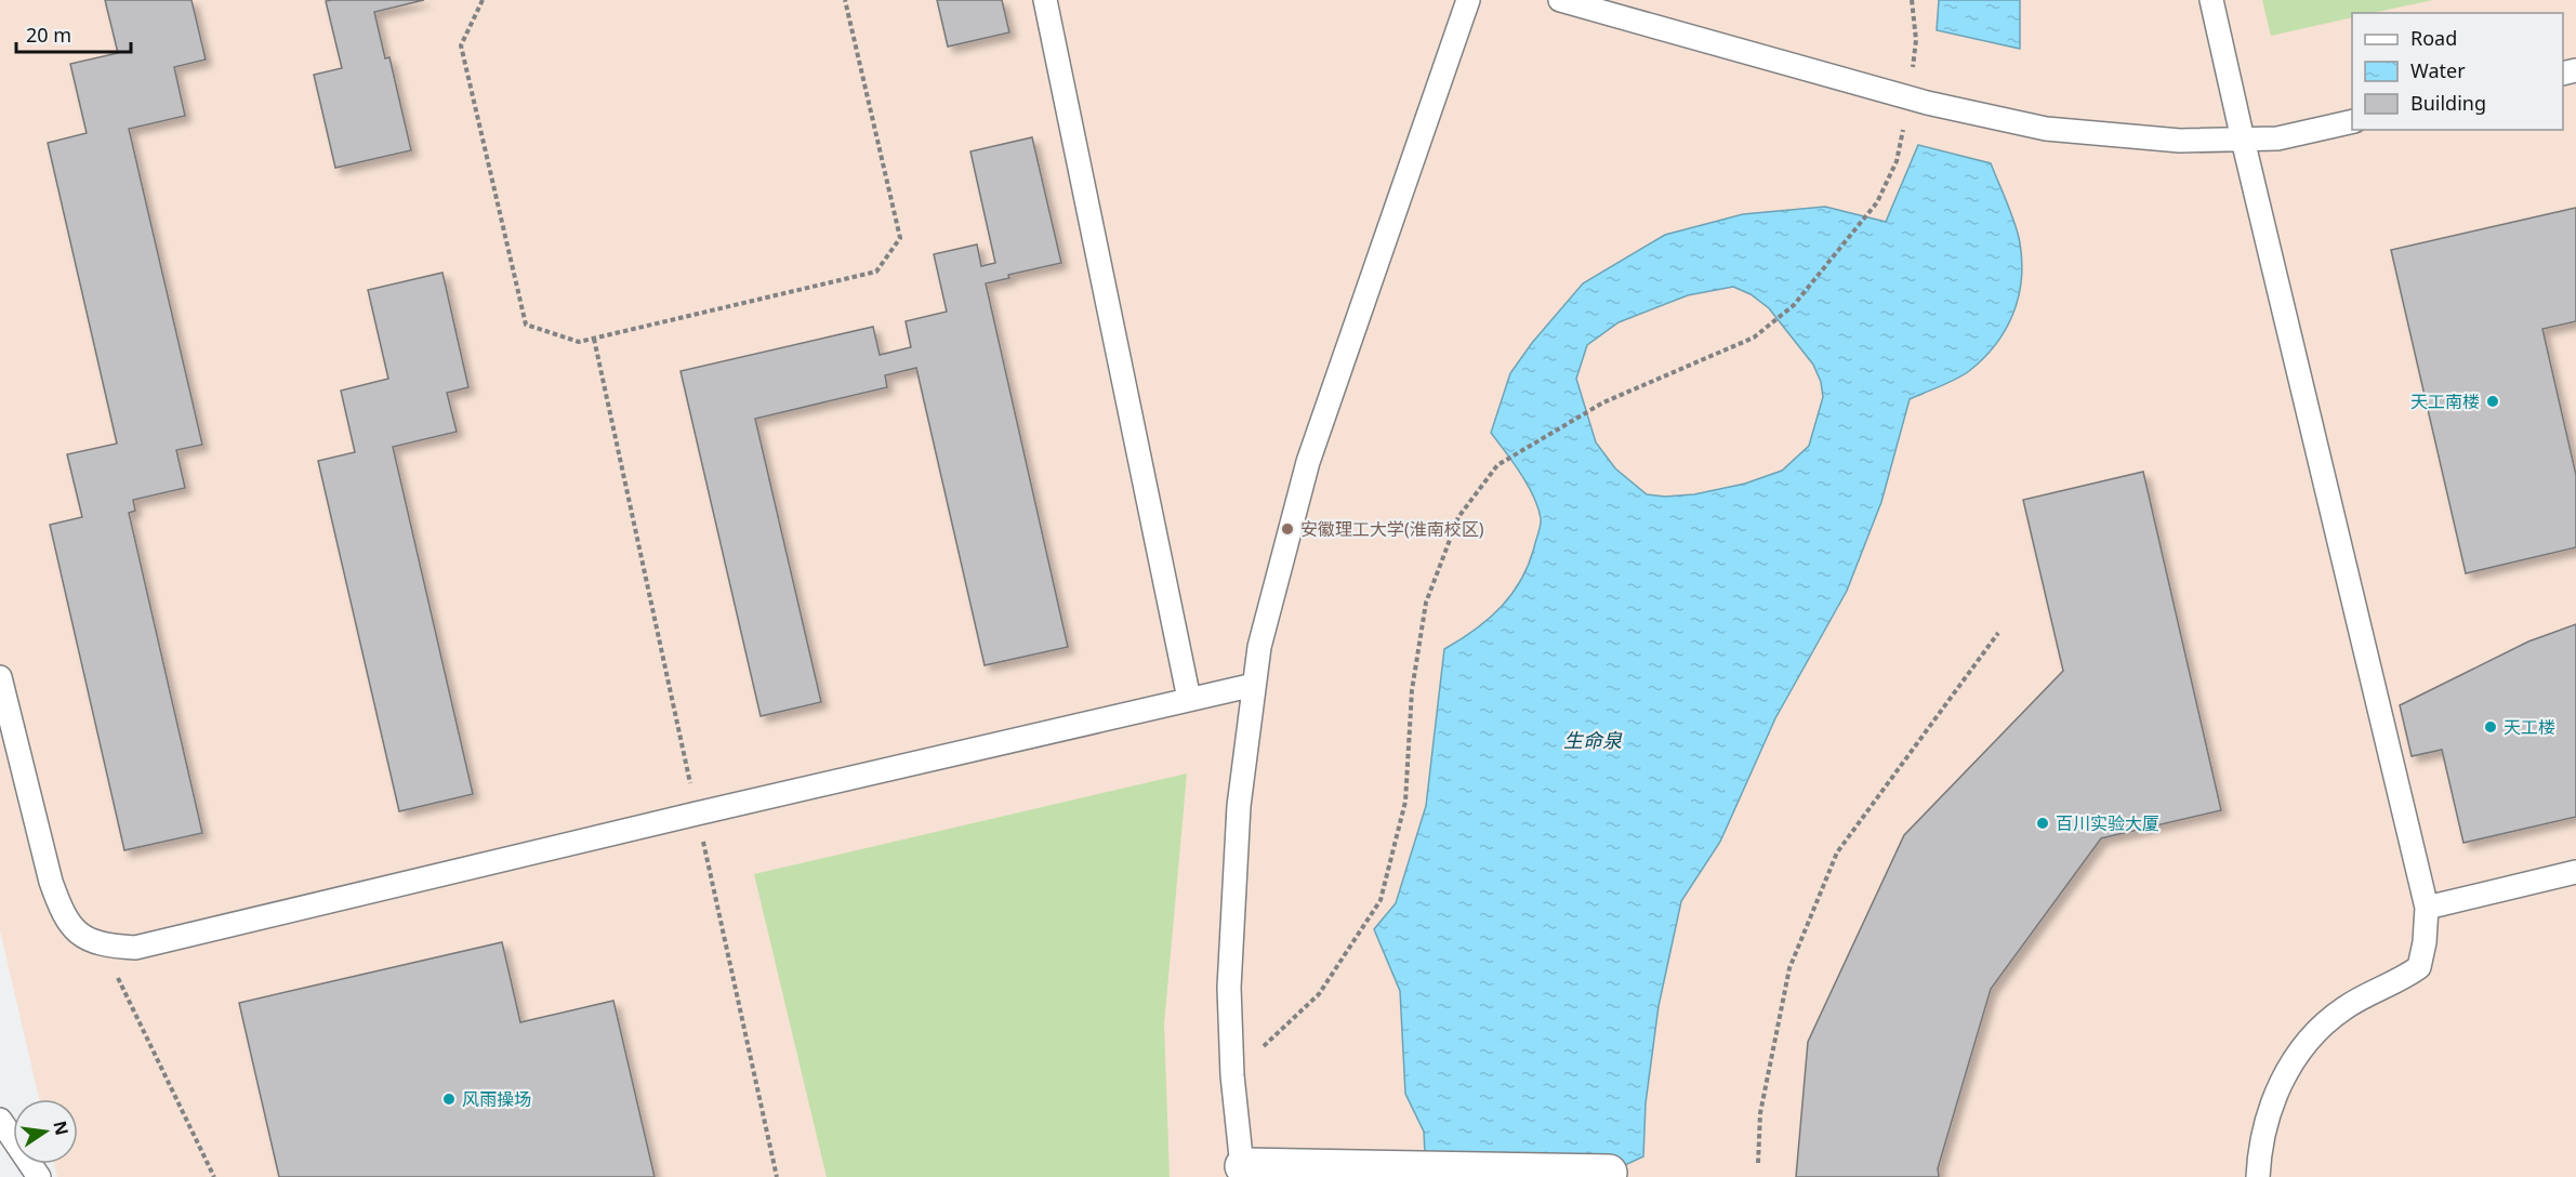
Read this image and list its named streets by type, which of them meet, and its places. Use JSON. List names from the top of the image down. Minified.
{"water":["生命泉"],"places":["天工南楼","安徽理工大学(淮南校区)","天工楼","百川实验大厦","风雨操场"],"legend":["Road","Water","Building"],"scale_bar":"20 m","north":"right"}
